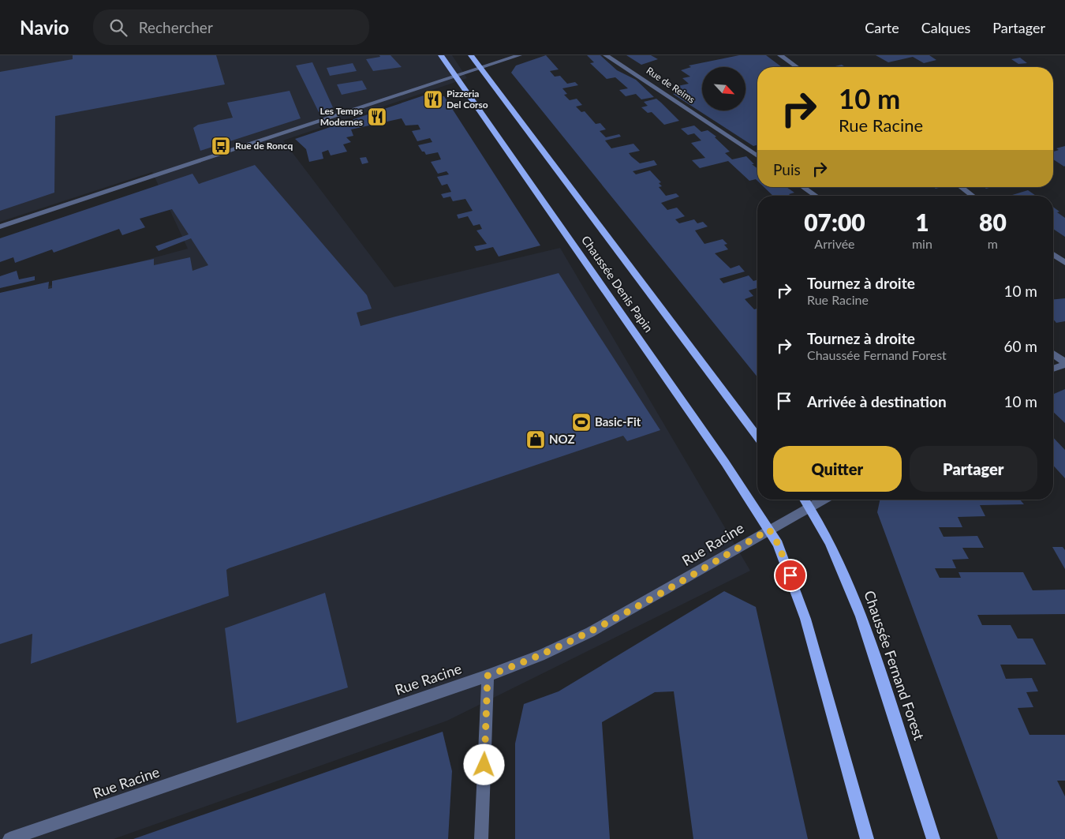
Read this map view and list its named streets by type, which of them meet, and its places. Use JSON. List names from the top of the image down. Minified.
{"streets":{"main road":["Chaussée Denis Papin","Chaussée Fernand Forest"],"street":["Rue de Reims","Rue Racine"]},"crossings":[["Chaussée Denis Papin","Rue Racine"],["Rue Racine","Chaussée Fernand Forest"]],"places":{"restaurant":["Pizzeria Del Corso","Les Temps Modernes"],"bus stop":["Rue de Roncq"],"sports":["Basic-Fit"],"shop":["NOZ"]},"north":"bottom right","page":{"header":"Navio","search":"Rechercher","nav":["Carte","Calques","Partager"],"turn":["10 m","Rue Racine"],"then":"Puis","eta":["07:00","Arrivée","1","min","80","m"],"list":[{"name":"Tournez à droite","note":"Rue Racine","value":"10 m"},{"name":"Tournez à droite","note":"Chaussée Fernand Forest","value":"60 m"},{"name":"Arrivée à destination","value":"10 m"}],"buttons":["Quitter","Partager"]}}
